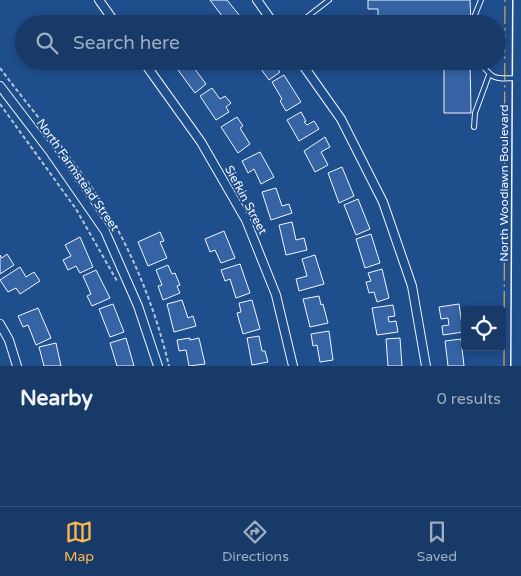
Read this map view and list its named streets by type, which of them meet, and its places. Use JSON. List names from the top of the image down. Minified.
{"streets":{"main road":["North Woodlawn Boulevard"],"street":["North Farmstead Street","Siefkin Street"]},"page":{"search":"Search here","heading":["Nearby","0 results"],"nav":["Map","Directions","Saved"]}}
